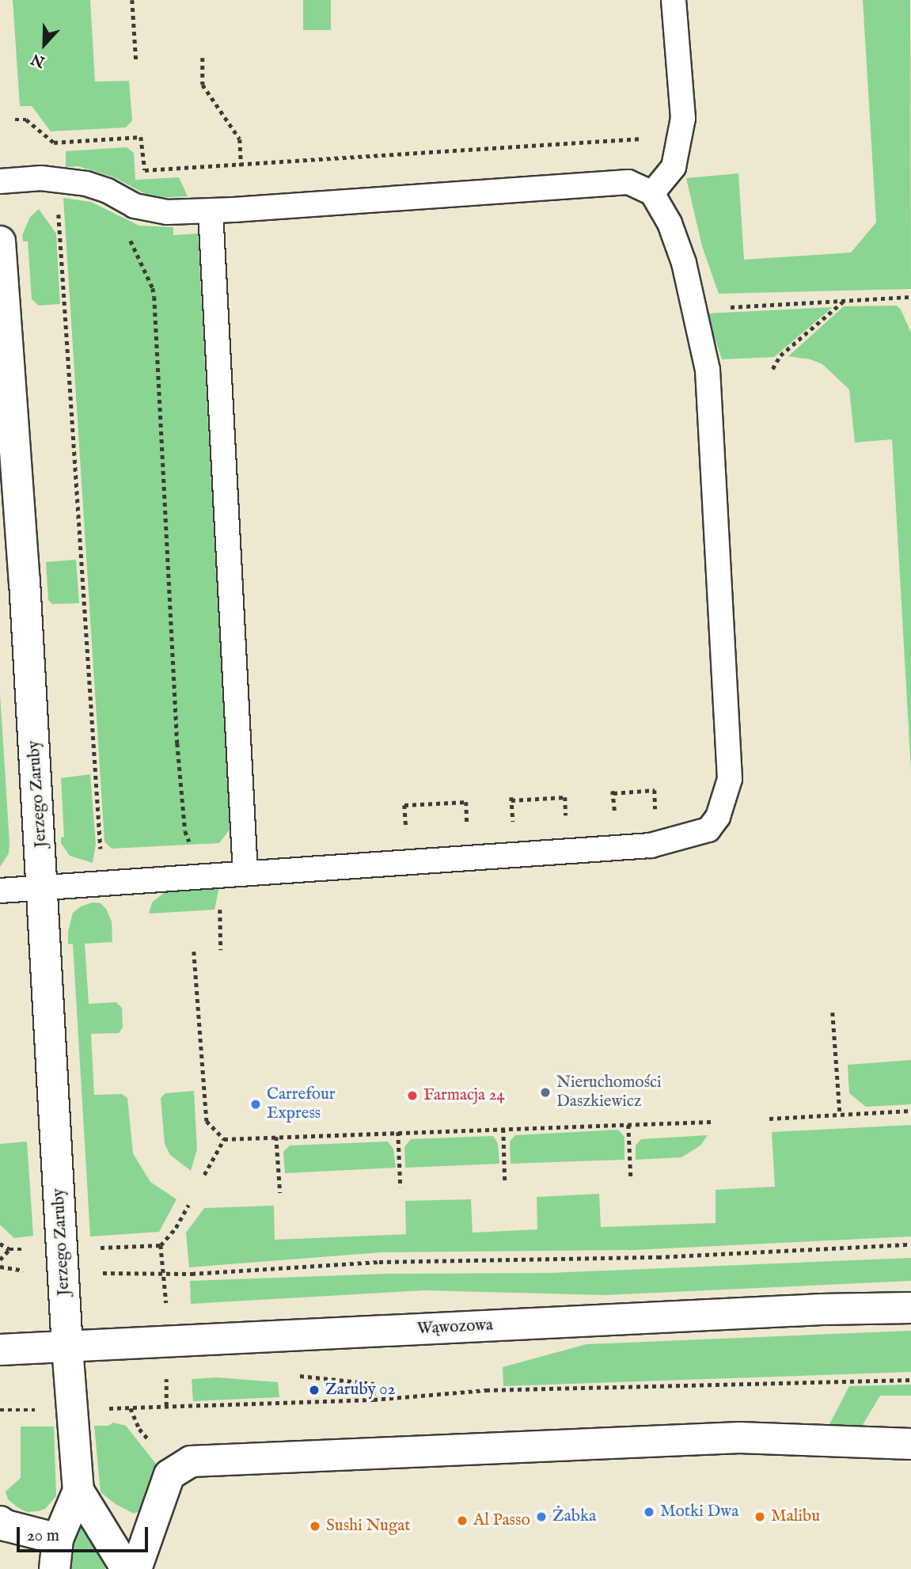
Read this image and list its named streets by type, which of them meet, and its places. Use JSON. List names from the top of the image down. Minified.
{"streets":{"street":["Jerzego Zaruby","Wąwozowa"]},"crossings":[["Jerzego Zaruby","Wąwozowa"]],"places":["Nieruchomości Daszkiewicz","Farmacja 24","Carrefour Express","Zaruby 02","Motki Dwa","Żabka","Malibu","Al Passo","Sushi Nugat"],"scale_bar":"20 m","north":"bottom"}
